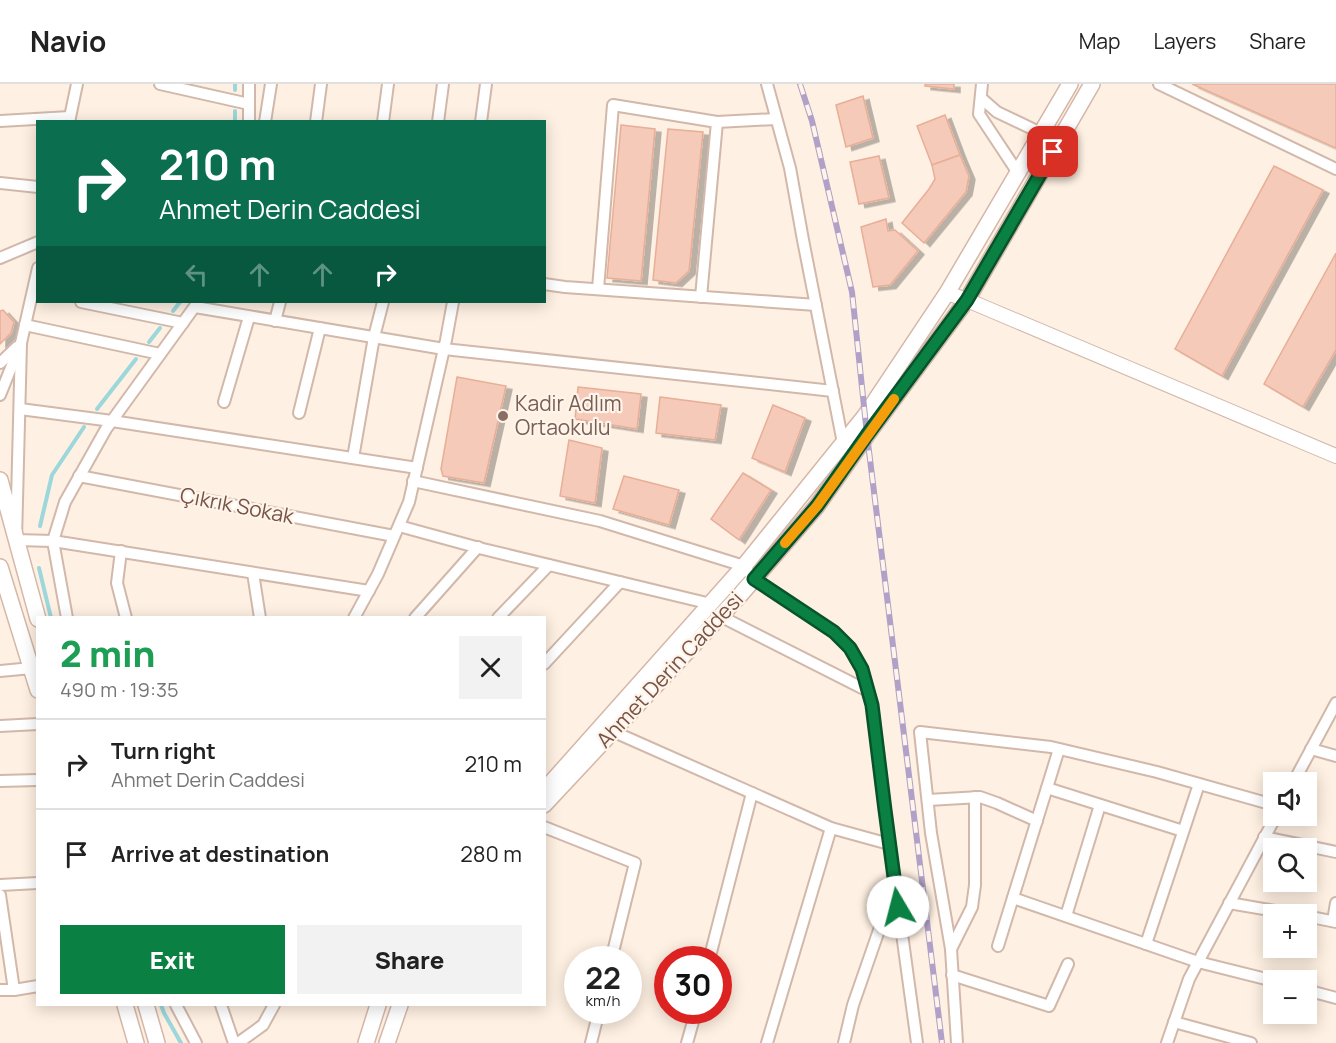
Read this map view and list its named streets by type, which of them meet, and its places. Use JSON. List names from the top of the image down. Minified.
{"streets":{"main road":["Ahmet Derin Caddesi"],"street":["Çıkrık Sokak"]},"crossings":[["Çıkrık Sokak","Ahmet Derin Caddesi"]],"places":["Kadir Adlım Ortaokulu"],"page":{"header":"Navio","nav":["Map","Layers","Share"],"turn":["210 m","Ahmet Derin Caddesi"],"heading":["2 min","490 m · 19:35"],"list":[{"name":"Turn right","note":"Ahmet Derin Caddesi","value":"210 m"},{"name":"Arrive at destination","value":"280 m"}],"map_buttons":["+","−"],"buttons":["Exit","Share"],"speed":"22 km/h","limit":"30"}}
